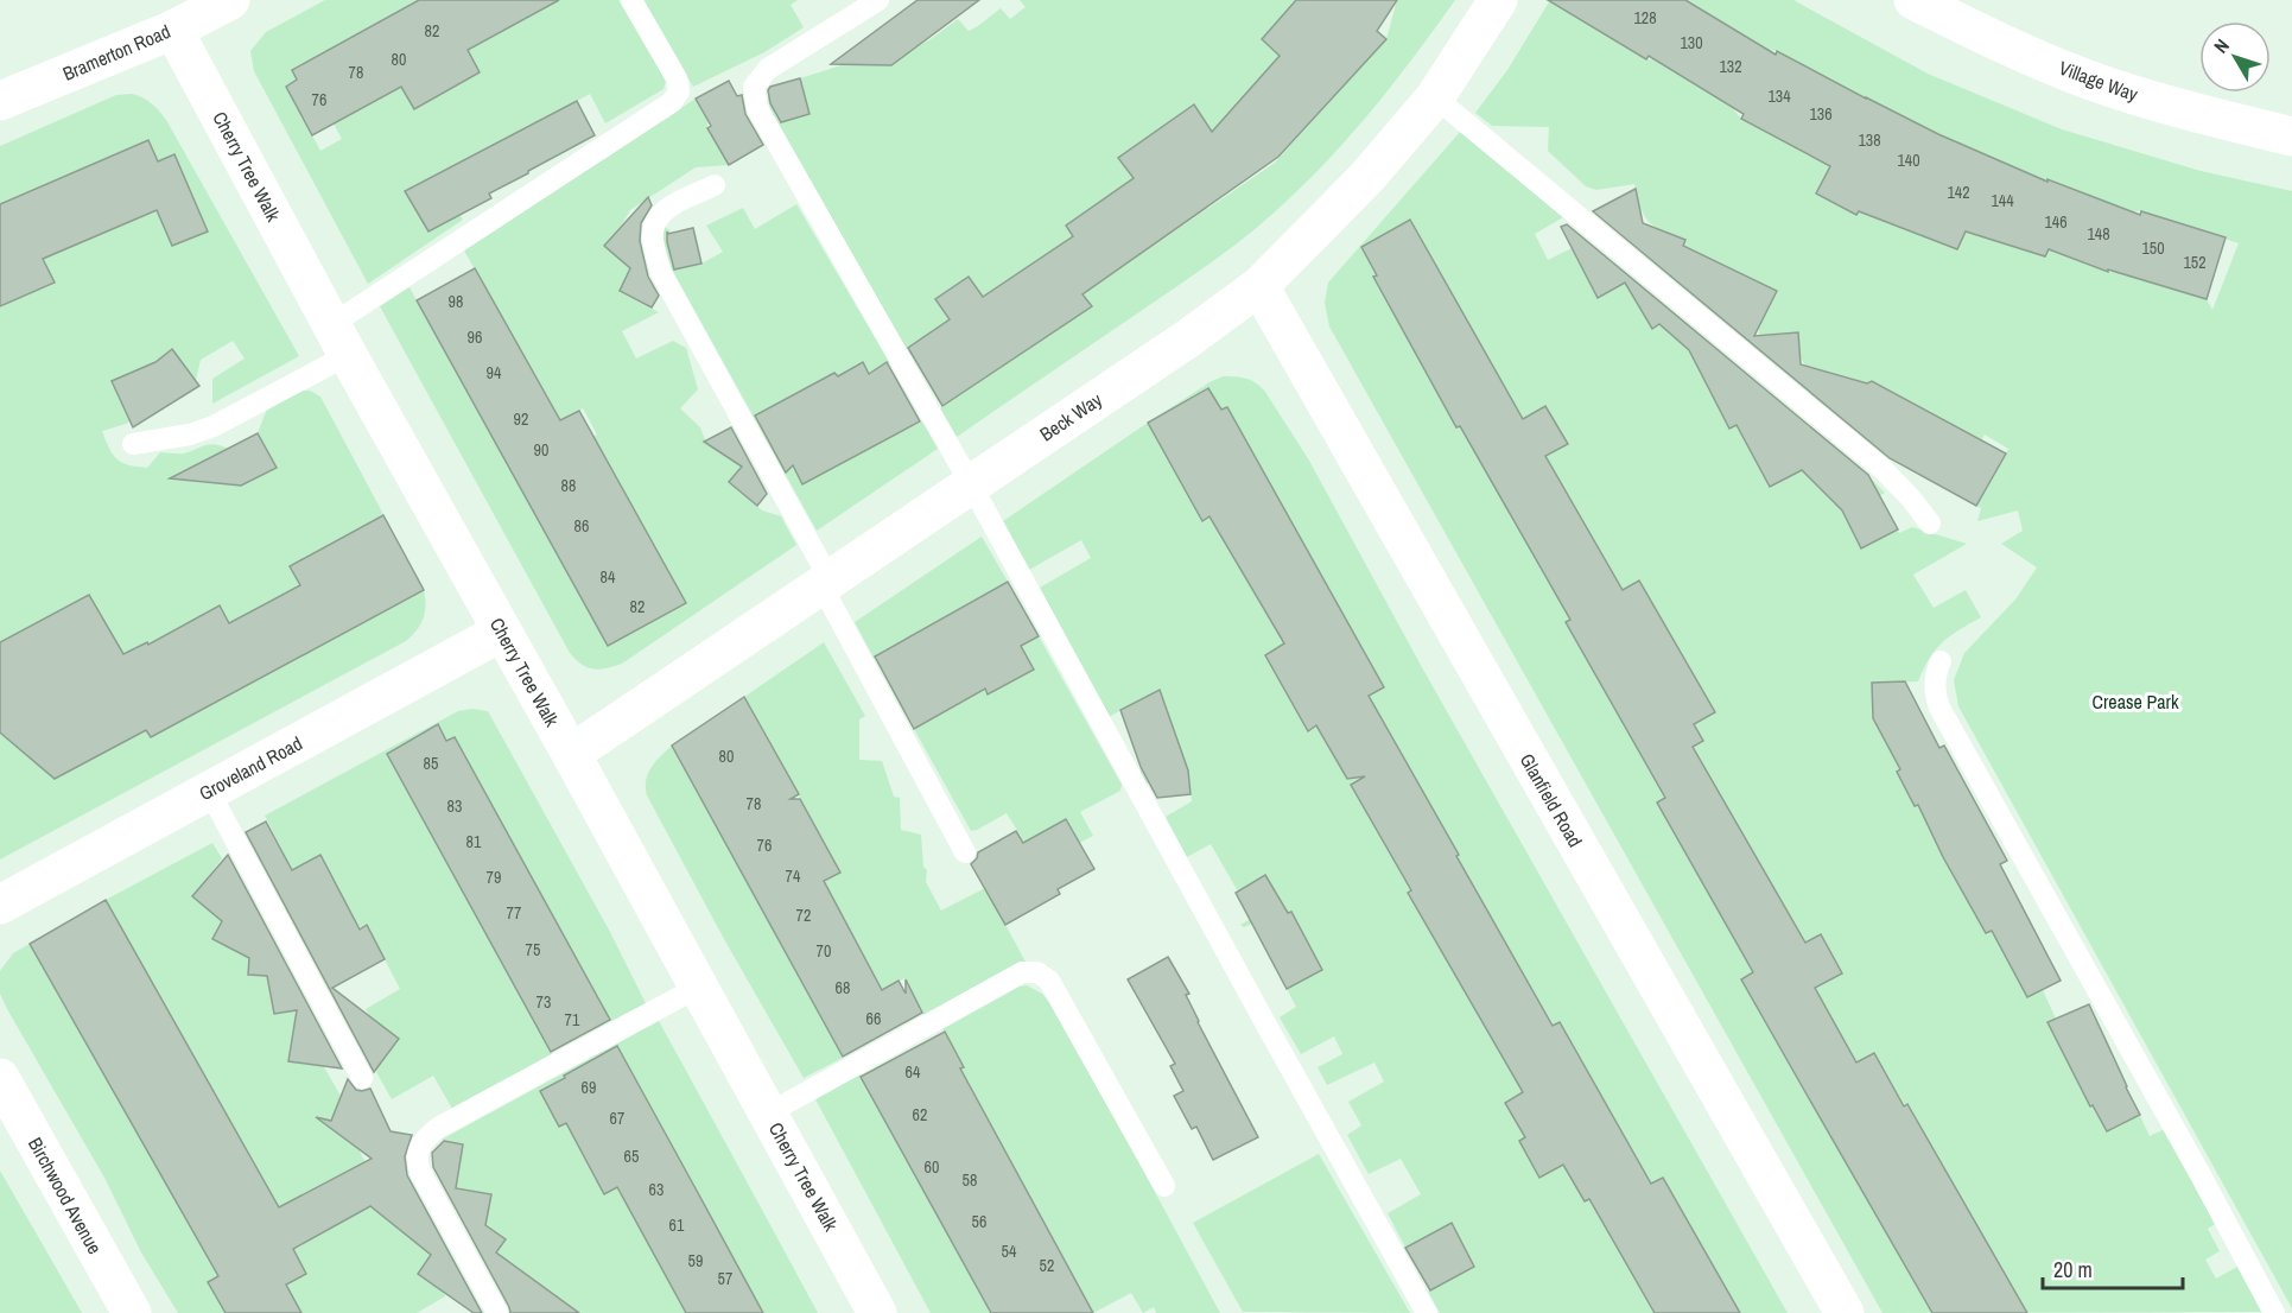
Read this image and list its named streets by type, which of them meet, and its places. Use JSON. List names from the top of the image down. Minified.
{"streets":{"street":["Bramerton Road","Village Way","Cherry Tree Walk","Beck Way","Groveland Road","Glanfield Road","Birchwood Avenue"]},"crossings":[["Bramerton Road","Cherry Tree Walk"],["Cherry Tree Walk","Beck Way"],["Cherry Tree Walk","Groveland Road"],["Beck Way","Glanfield Road"]],"parks":["Crease Park"],"house_numbers":["128","82","130","80","132","78","134","76","136","138","140","142","144","146","148","150","152","98","96","94","92","90","88","86","84","82","80","85","78","83","81","76","74","79","77","72","75","70","68","73","66","71","64","69","62","67","65","60","58","63","56","61","54","59","52","57"],"scale_bar":"20 m","north":"top left"}
